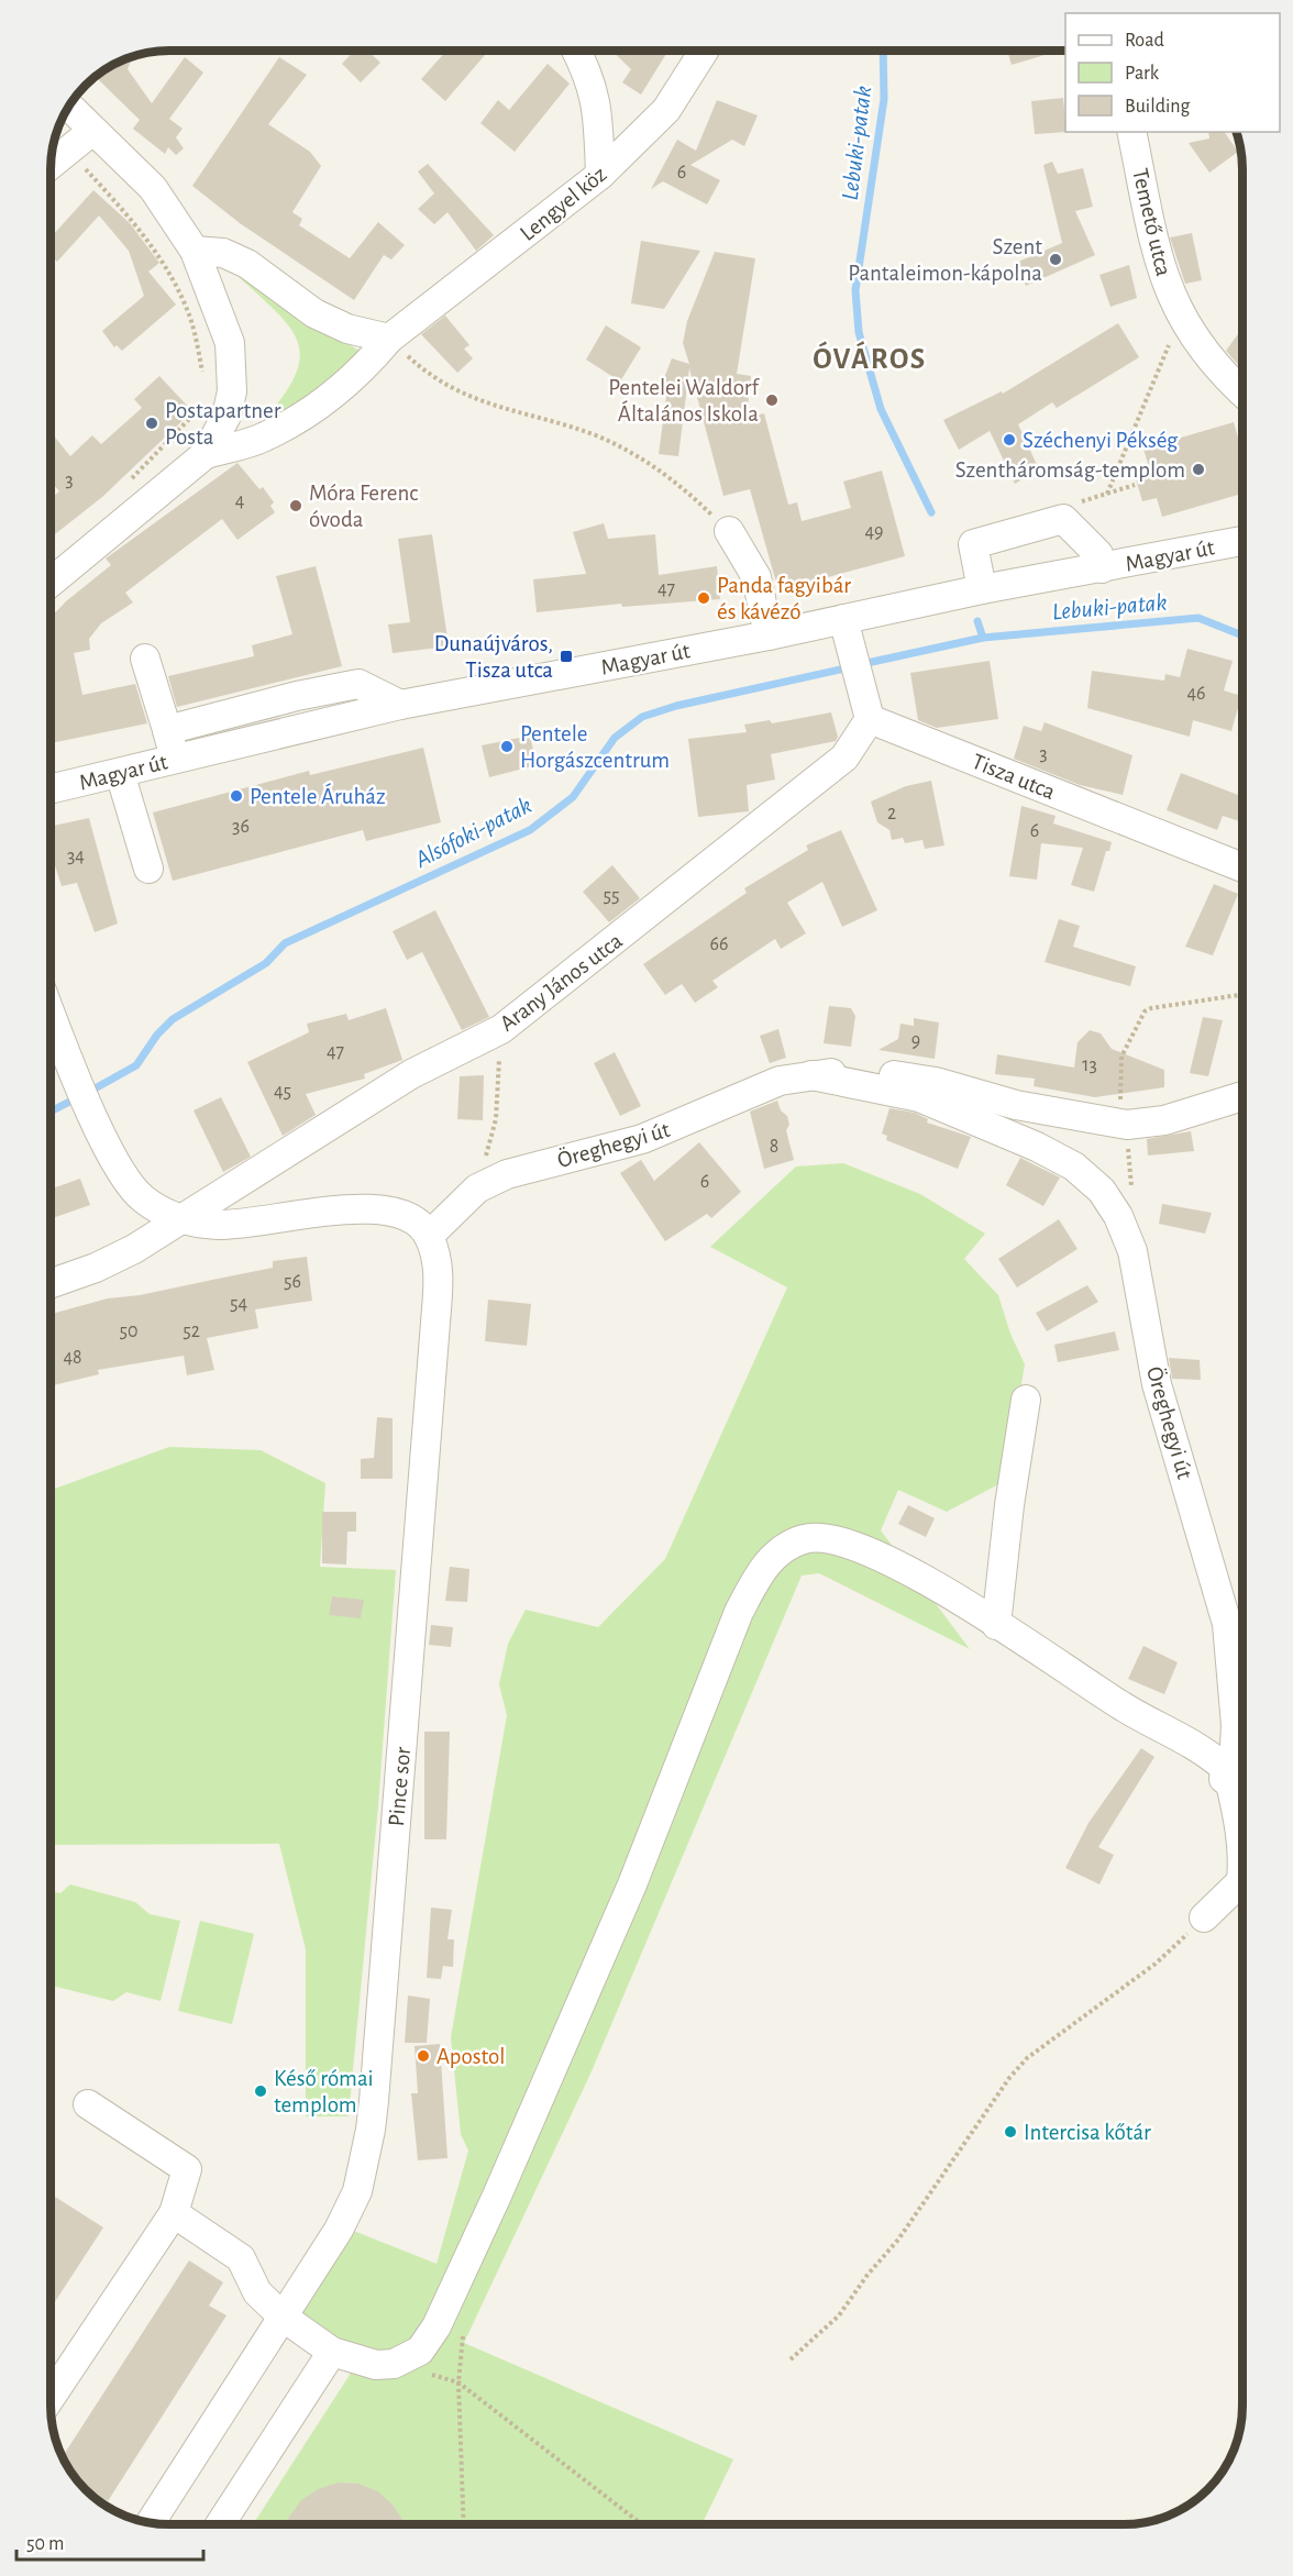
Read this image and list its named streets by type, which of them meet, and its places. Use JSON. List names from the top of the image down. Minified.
{"streets":{"street":["Lengyel köz","Temető utca","Magyar út","Tisza utca","Arany János utca","Öreghegyi út","Pince sor"]},"crossings":[["Tisza utca","Arany János utca"],["Öreghegyi út","Pince sor"]],"districts":["ÓVÁROS"],"water":["Lebuki-patak","Alsófoki-patak"],"places":{"other":["Szent Pantaleimon-kápolna","Pentelei Waldorf Általános Iskola","Postapartner Posta","Széchenyi Pékség","Szentháromság-templom","Móra Ferenc óvoda","Panda fagyibár és kávézó","Pentele Horgászcentrum","Pentele Áruház","Apostol","Késő római templom","Intercisa kőtár"],"transit":["Dunaújváros, Tisza utca"]},"house_numbers":["6","3","4","49","47","46","3","2","36","6","34","55","66","9","47","13","45","8","6","56","54","50","52","48"],"legend":["Road","Park","Building"],"scale_bar":"50 m"}
